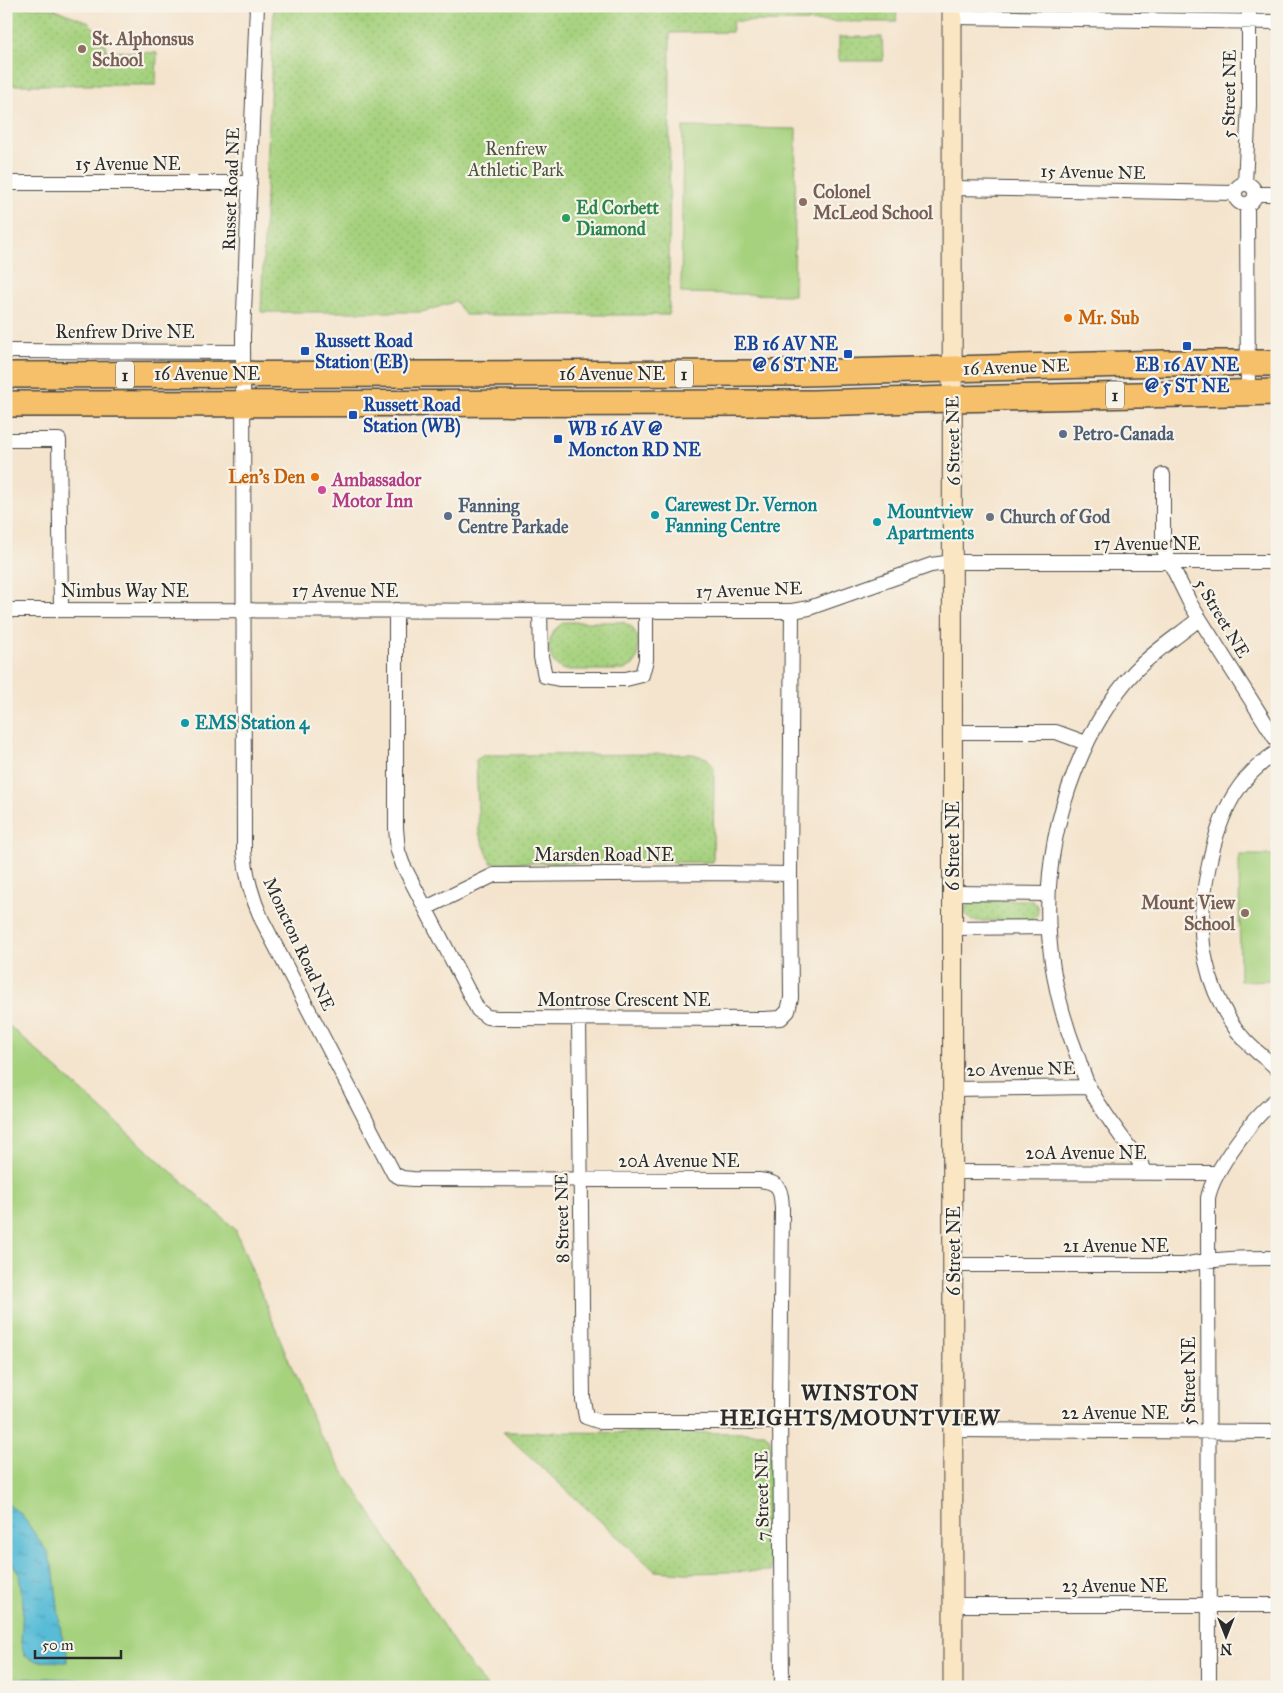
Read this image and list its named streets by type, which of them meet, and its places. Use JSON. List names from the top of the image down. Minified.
{"streets":{"highway":["16 Avenue NE","1"],"street":["5 Street NE","15 Avenue NE","Russet Road NE","Renfrew Drive NE","6 Street NE","17 Avenue NE","Nimbus Way NE","Marsden Road NE","Moncton Road NE","Montrose Crescent NE","20 Avenue NE","20A Avenue NE","8 Street NE","21 Avenue NE","22 Avenue NE","7 Street NE","23 Avenue NE"]},"crossings":[["5 Street NE","15 Avenue NE"],["5 Street NE","17 Avenue NE"],["5 Street NE","20A Avenue NE"],["5 Street NE","21 Avenue NE"],["5 Street NE","22 Avenue NE"],["5 Street NE","23 Avenue NE"],["15 Avenue NE","Russet Road NE"],["15 Avenue NE","6 Street NE"],["Russet Road NE","Renfrew Drive NE"],["Russet Road NE","16 Avenue NE"],["Russet Road NE","Moncton Road NE"],["Renfrew Drive NE","16 Avenue NE"],["Renfrew Drive NE","Moncton Road NE"],["16 Avenue NE","6 Street NE"],["16 Avenue NE","Moncton Road NE"],["6 Street NE","17 Avenue NE"],["6 Street NE","20 Avenue NE"],["6 Street NE","20A Avenue NE"],["6 Street NE","21 Avenue NE"],["6 Street NE","22 Avenue NE"],["6 Street NE","23 Avenue NE"],["17 Avenue NE","Nimbus Way NE"],["17 Avenue NE","Moncton Road NE"],["17 Avenue NE","Montrose Crescent NE"],["Nimbus Way NE","Moncton Road NE"],["Marsden Road NE","Montrose Crescent NE"],["Moncton Road NE","20A Avenue NE"],["Moncton Road NE","8 Street NE"],["Montrose Crescent NE","8 Street NE"],["20A Avenue NE","8 Street NE"],["20A Avenue NE","7 Street NE"],["8 Street NE","7 Street NE"]],"districts":["WINSTON HEIGHTS/MOUNTVIEW"],"parks":["Renfrew Athletic Park"],"places":{"other":["St. Alphonsus School","Colonel McLeod School","Ed Corbett Diamond","Mr. Sub","Petro-Canada","Len's Den","Ambassador Motor Inn","Carewest Dr. Vernon Fanning Centre","Fanning Centre Parkade","Church of God","Mountview Apartments","EMS Station 4","Mount View School"],"transit":["EB 16 AV NE @ 5 ST NE","Russett Road Station (EB)","EB 16 AV NE @ 6 ST NE","Russett Road Station (WB)","WB 16 AV @ Moncton RD NE"]},"scale_bar":"50 m","north":"bottom"}
